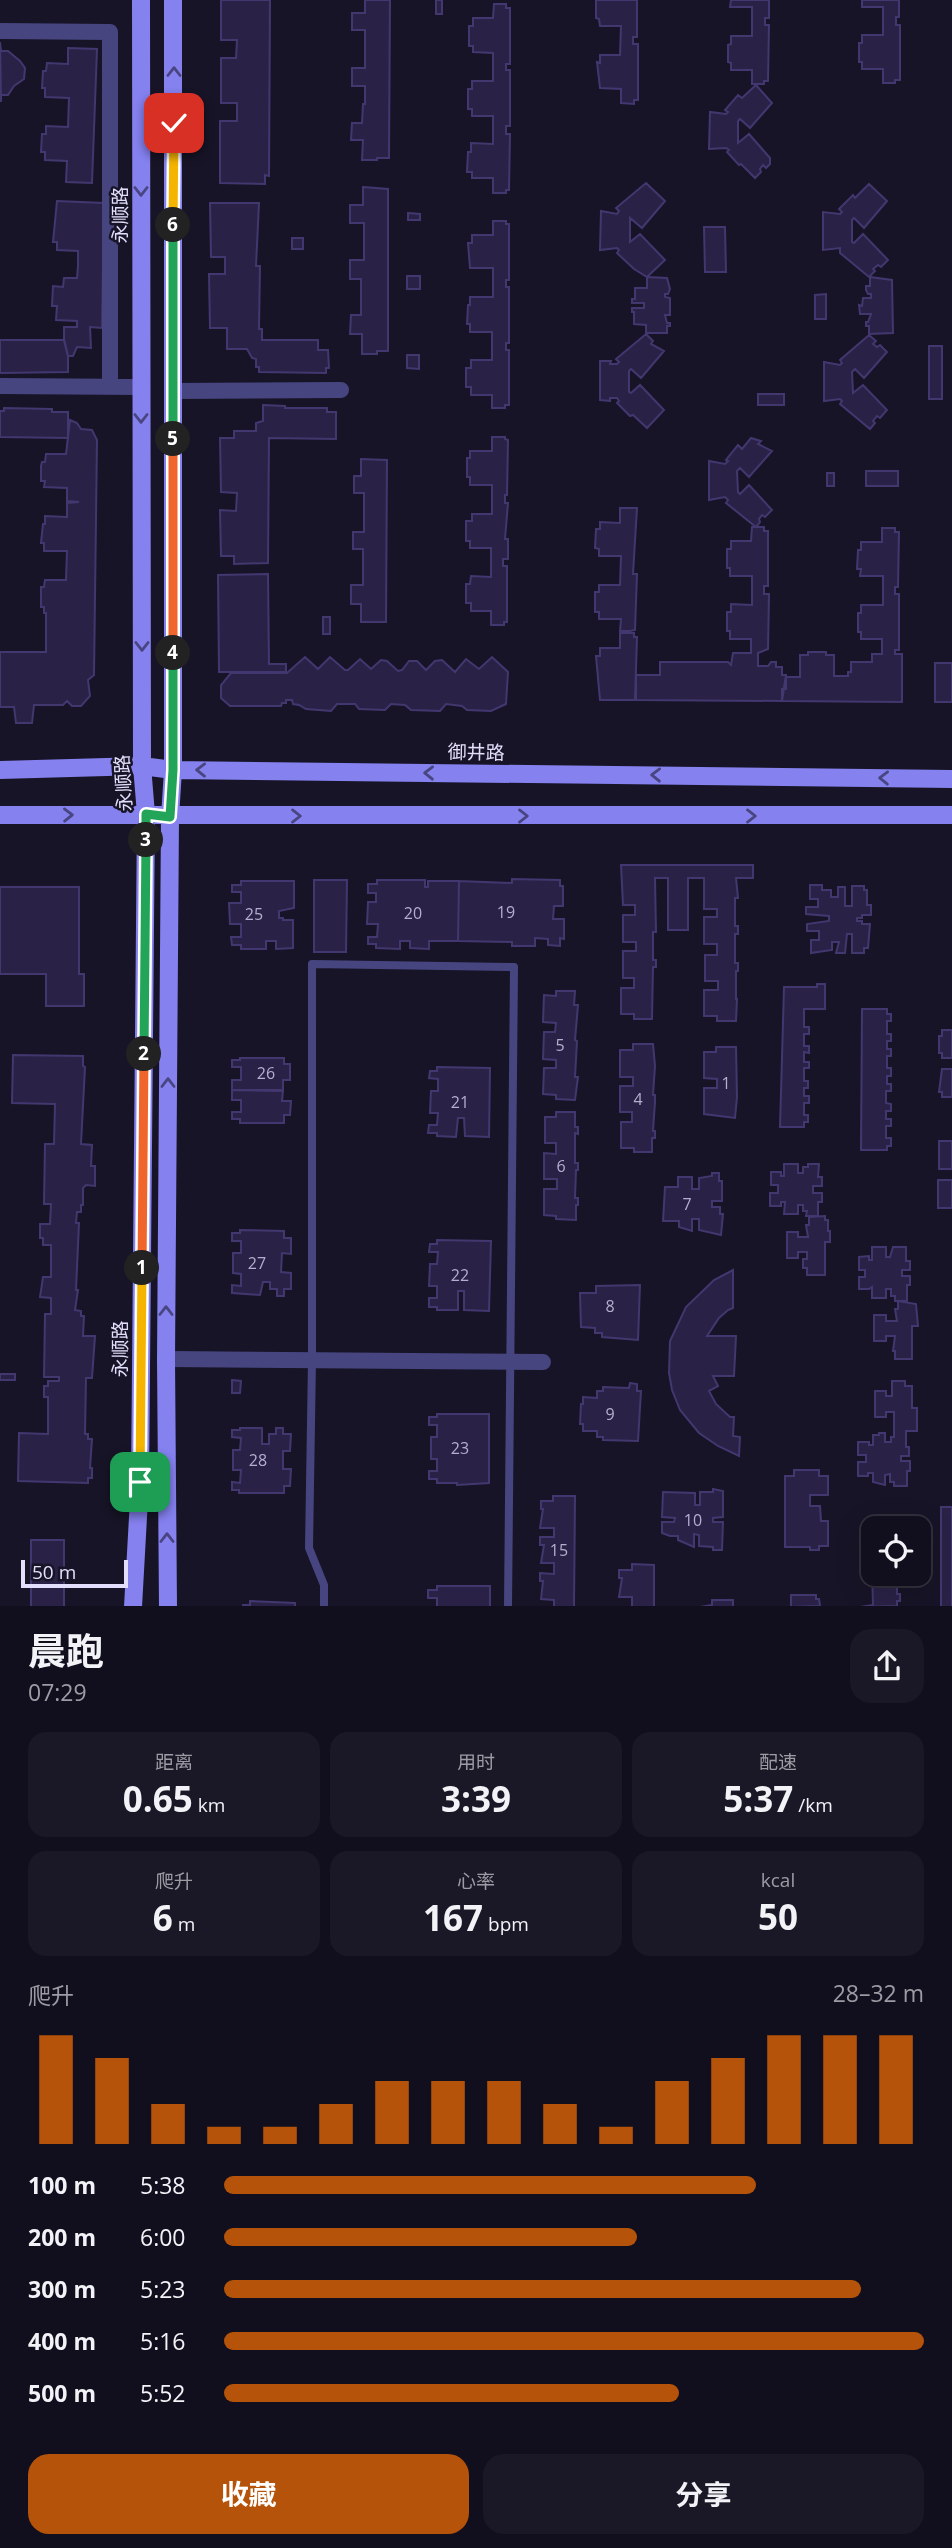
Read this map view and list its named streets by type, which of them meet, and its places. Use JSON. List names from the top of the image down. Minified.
{"streets":{"main road":["永顺路","御井路"]},"crossings":[["永顺路","御井路"]],"house_numbers":["19","20","25","5","26","1","4","21","6","7","27","22","8","9","23","28","10","15"],"scale_bar":"50 m","page":{"pins":["6","5","4","3","2","1"],"scale":"50 m","heading":["晨跑","07:29"],"stats":[["距离","0.65 km"],["用时","3:39"],["配速","5:37 /km"],["爬升","6 m"],["心率","167 bpm"],["kcal","50"]],"chart":["爬升","28–32 m"],"list":[{"name":"100 m","note":"5:38"},{"name":"200 m","note":"6:00"},{"name":"300 m","note":"5:23"},{"name":"400 m","note":"5:16"},{"name":"500 m","note":"5:52"}],"buttons":["收藏","分享"]}}
